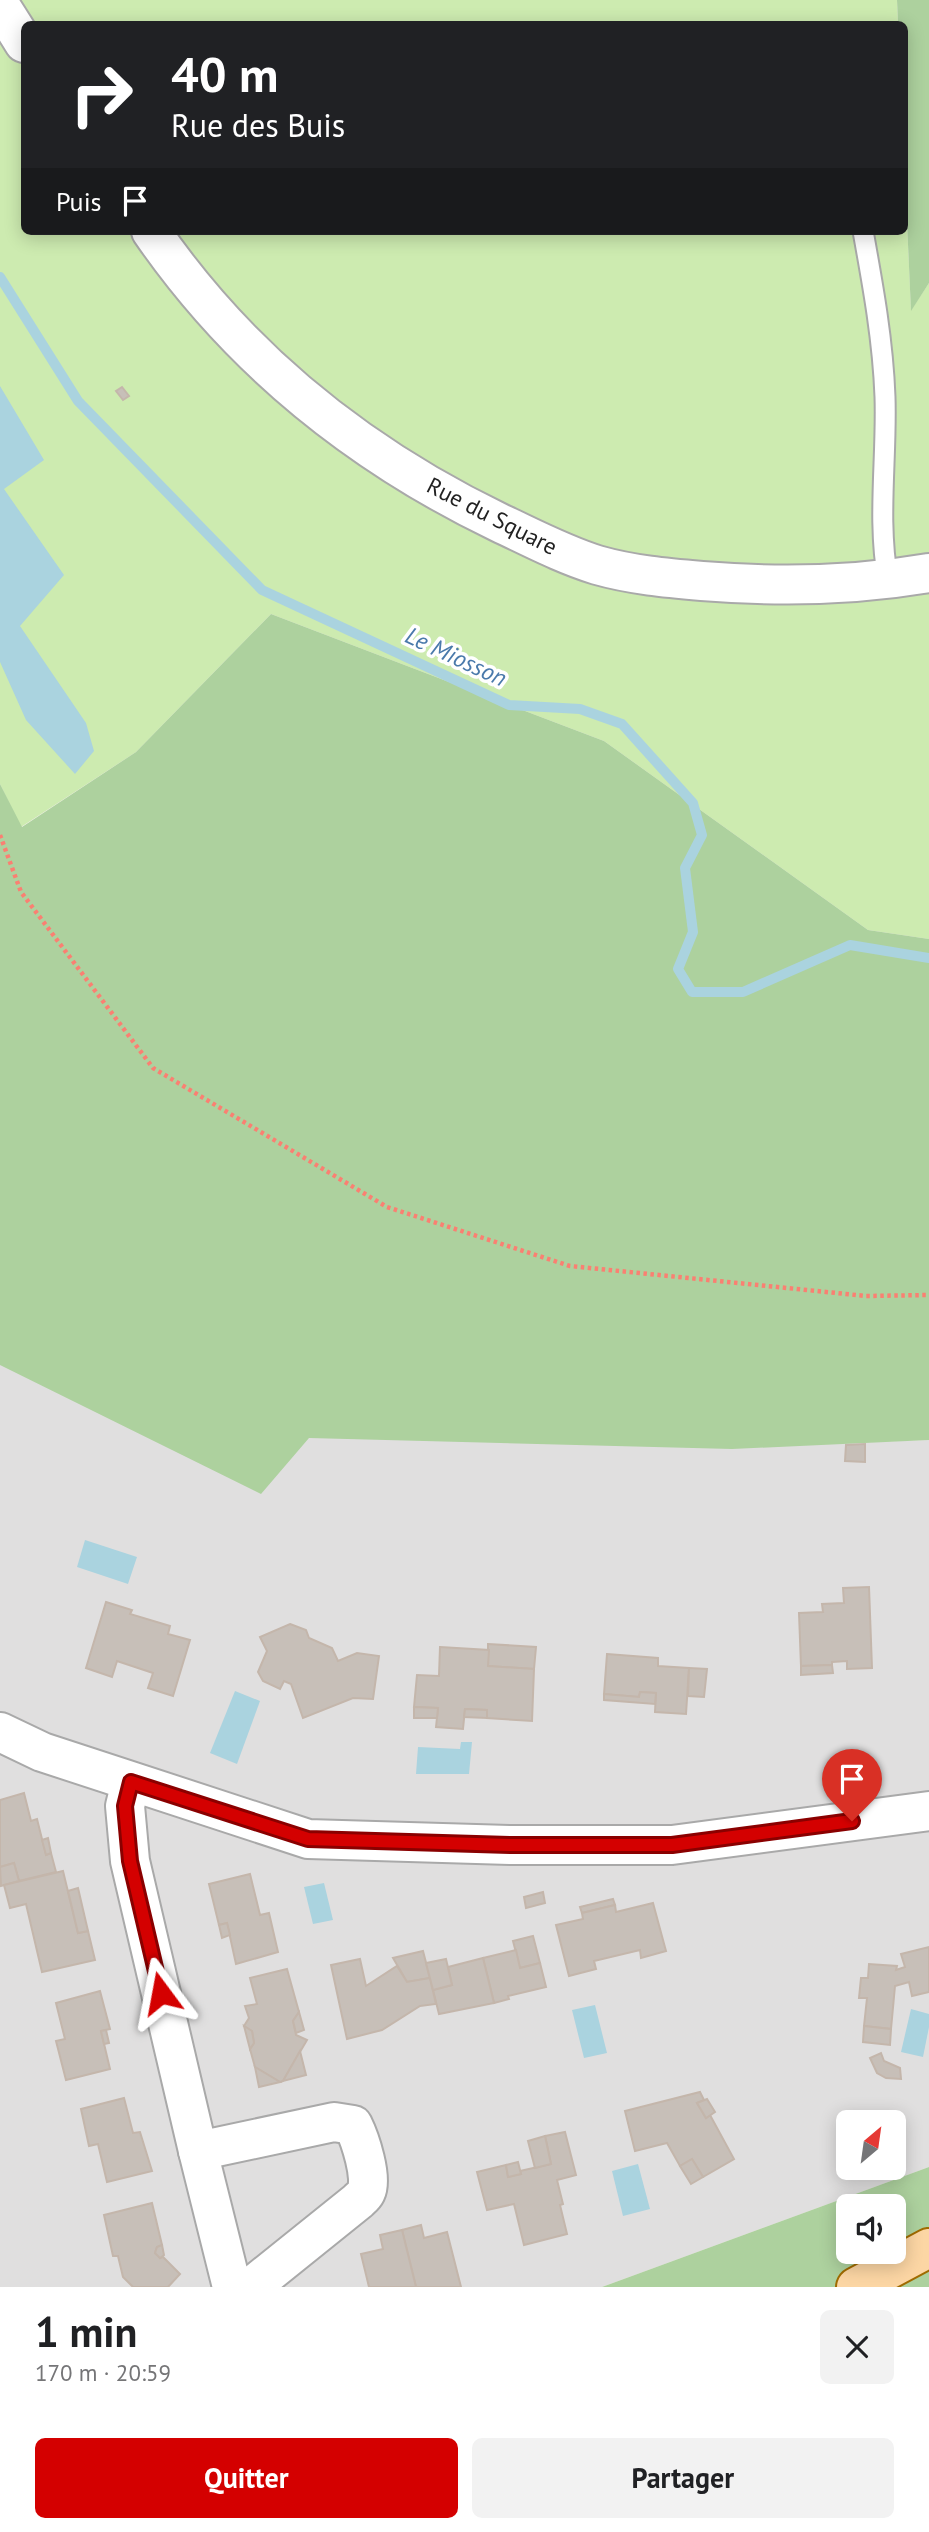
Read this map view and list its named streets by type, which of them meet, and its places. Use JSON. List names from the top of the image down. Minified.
{"streets":{"street":["Rue du Square"]},"water":["Le Miosson"],"north":"top right","page":{"turn":["40 m","Rue des Buis"],"then":"Puis","heading":["1 min","170 m · 20:59"],"buttons":["Quitter","Partager"]}}
